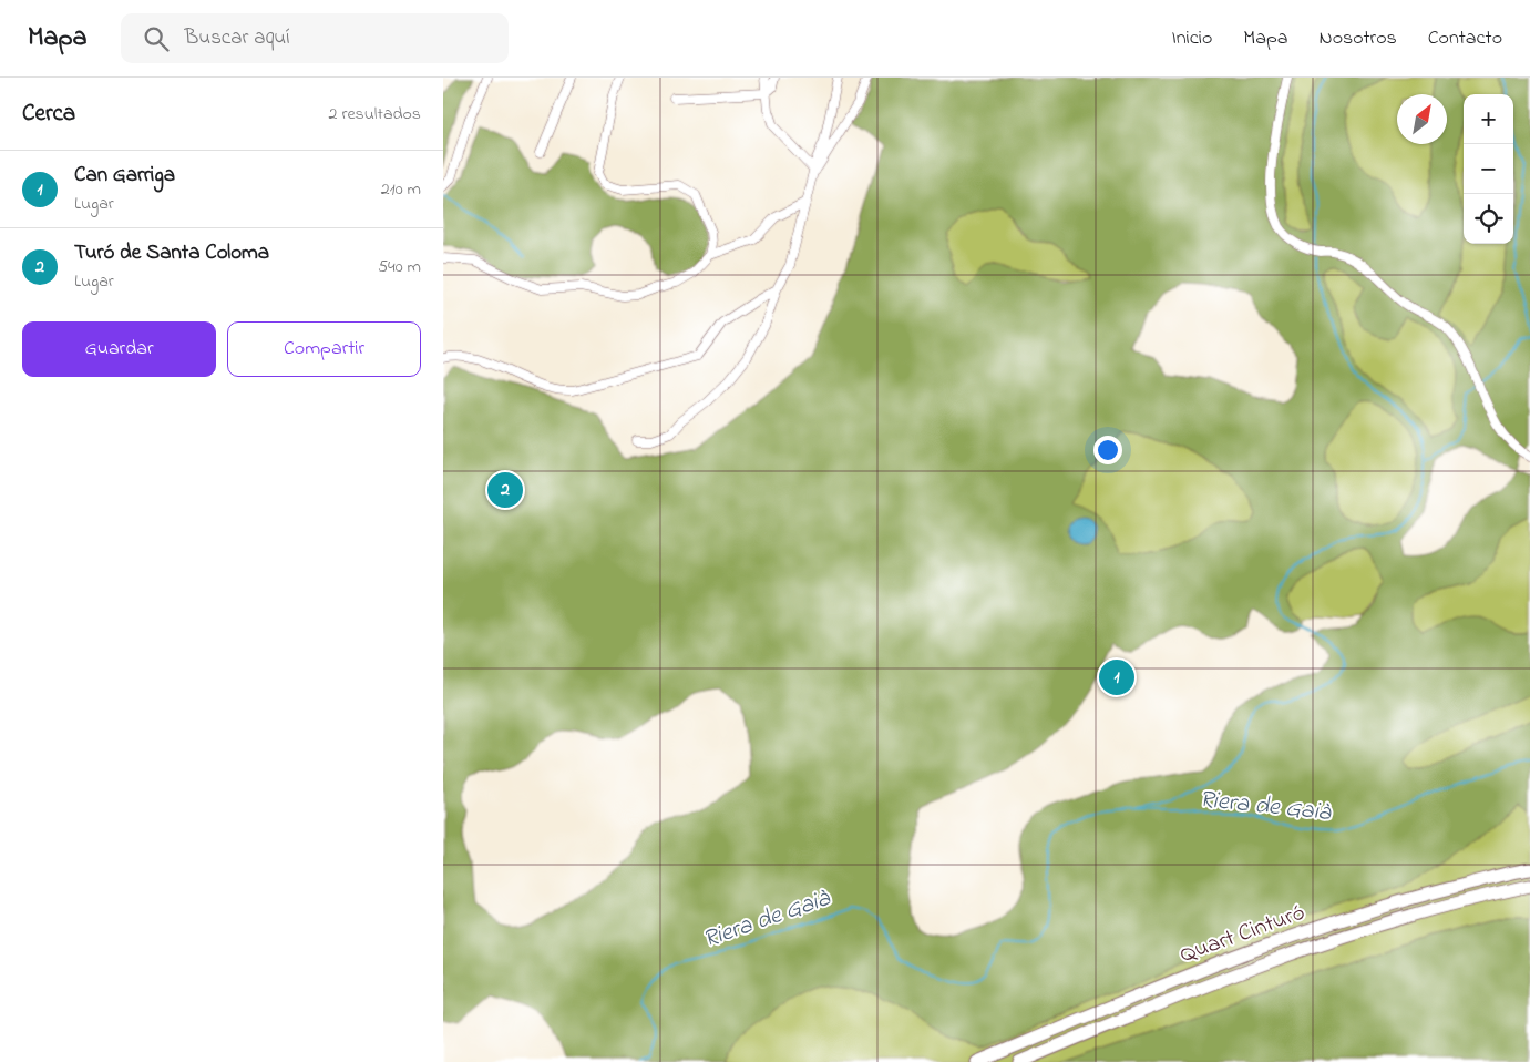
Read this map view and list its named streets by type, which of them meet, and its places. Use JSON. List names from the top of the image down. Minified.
{"streets":{"highway":["Quart Cinturó"]},"water":["Riera de Gaià"],"north":"top right","page":{"header":"Mapa","search":"Buscar aquí","nav":["Inicio","Mapa","Nosotros","Contacto"],"heading":["Cerca","2 resultados"],"map_buttons":["+","−"],"list":[{"mark":"1","name":"Can Garriga","note":"Lugar","value":"210 m"},{"mark":"2","name":"Turó de Santa Coloma","note":"Lugar","value":"540 m"}],"buttons":["Guardar","Compartir"],"pins":["2","1"]}}
